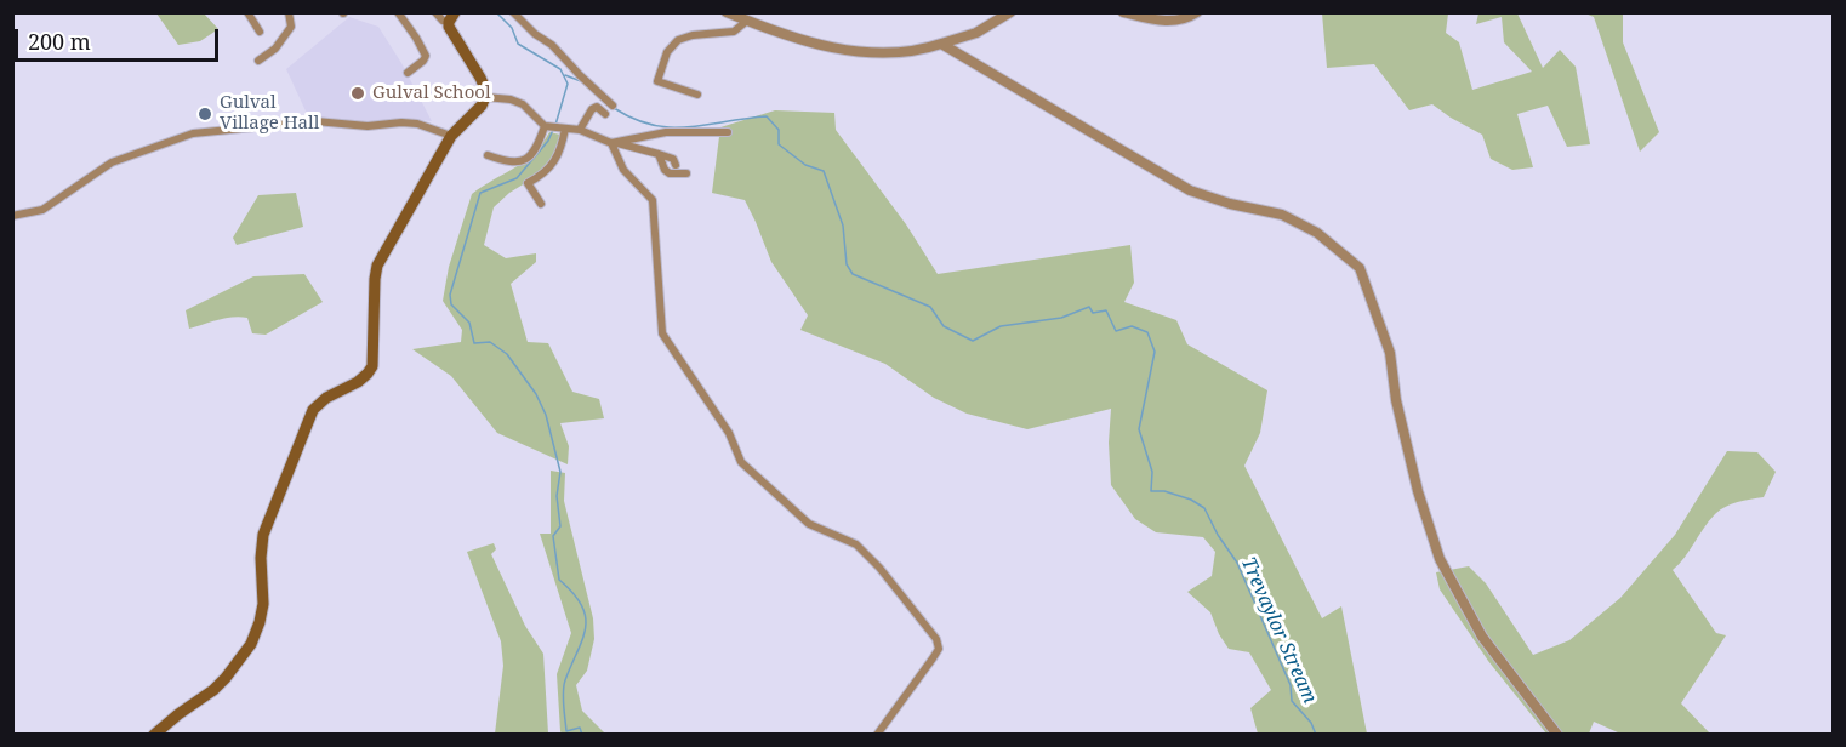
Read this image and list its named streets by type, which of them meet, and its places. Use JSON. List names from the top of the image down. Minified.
{"water":["Trevaylor Stream"],"places":["Gulval School","Gulval Village Hall"],"scale_bar":"200 m"}
